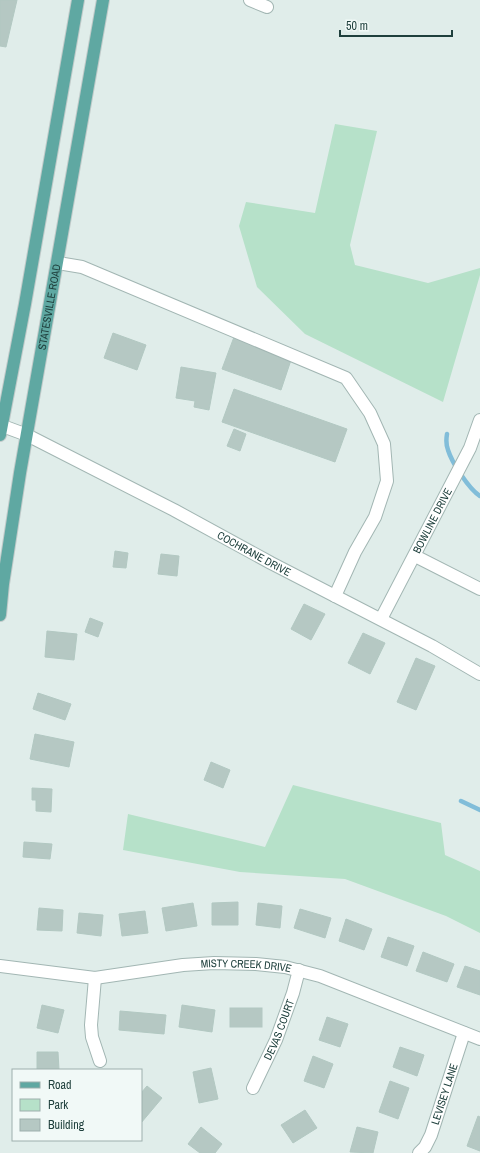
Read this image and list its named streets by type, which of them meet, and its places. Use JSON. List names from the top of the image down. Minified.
{"streets":{"main road":["STATESVILLE ROAD"],"street":["BOWLINE DRIVE","COCHRANE DRIVE","MISTY CREEK DRIVE","DEVAS COURT","LEVISEY LANE"]},"crossings":[["STATESVILLE ROAD","COCHRANE DRIVE"],["BOWLINE DRIVE","COCHRANE DRIVE"],["MISTY CREEK DRIVE","DEVAS COURT"],["MISTY CREEK DRIVE","LEVISEY LANE"]],"legend":["Road","Park","Building"],"scale_bar":"50 m"}
